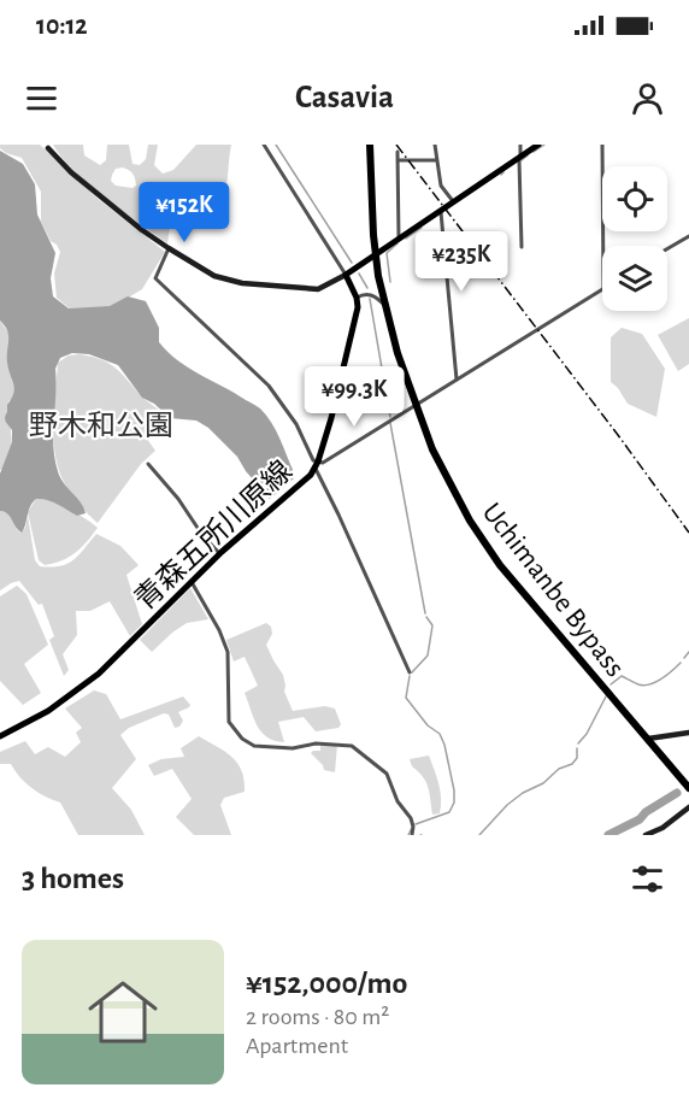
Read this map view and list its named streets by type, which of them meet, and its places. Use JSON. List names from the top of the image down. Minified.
{"streets":{"highway":["Uchimanbe Bypass"],"main road":["青森五所川原線"]},"parks":["野木和公園"],"page":{"status":"10:12","header":"Casavia","price":["¥152K","¥235K","¥99.3K"],"heading":"3 homes","list":[{"name":"¥152,000/mo","note":"2 rooms · 80 m² · Apartment"}]}}
